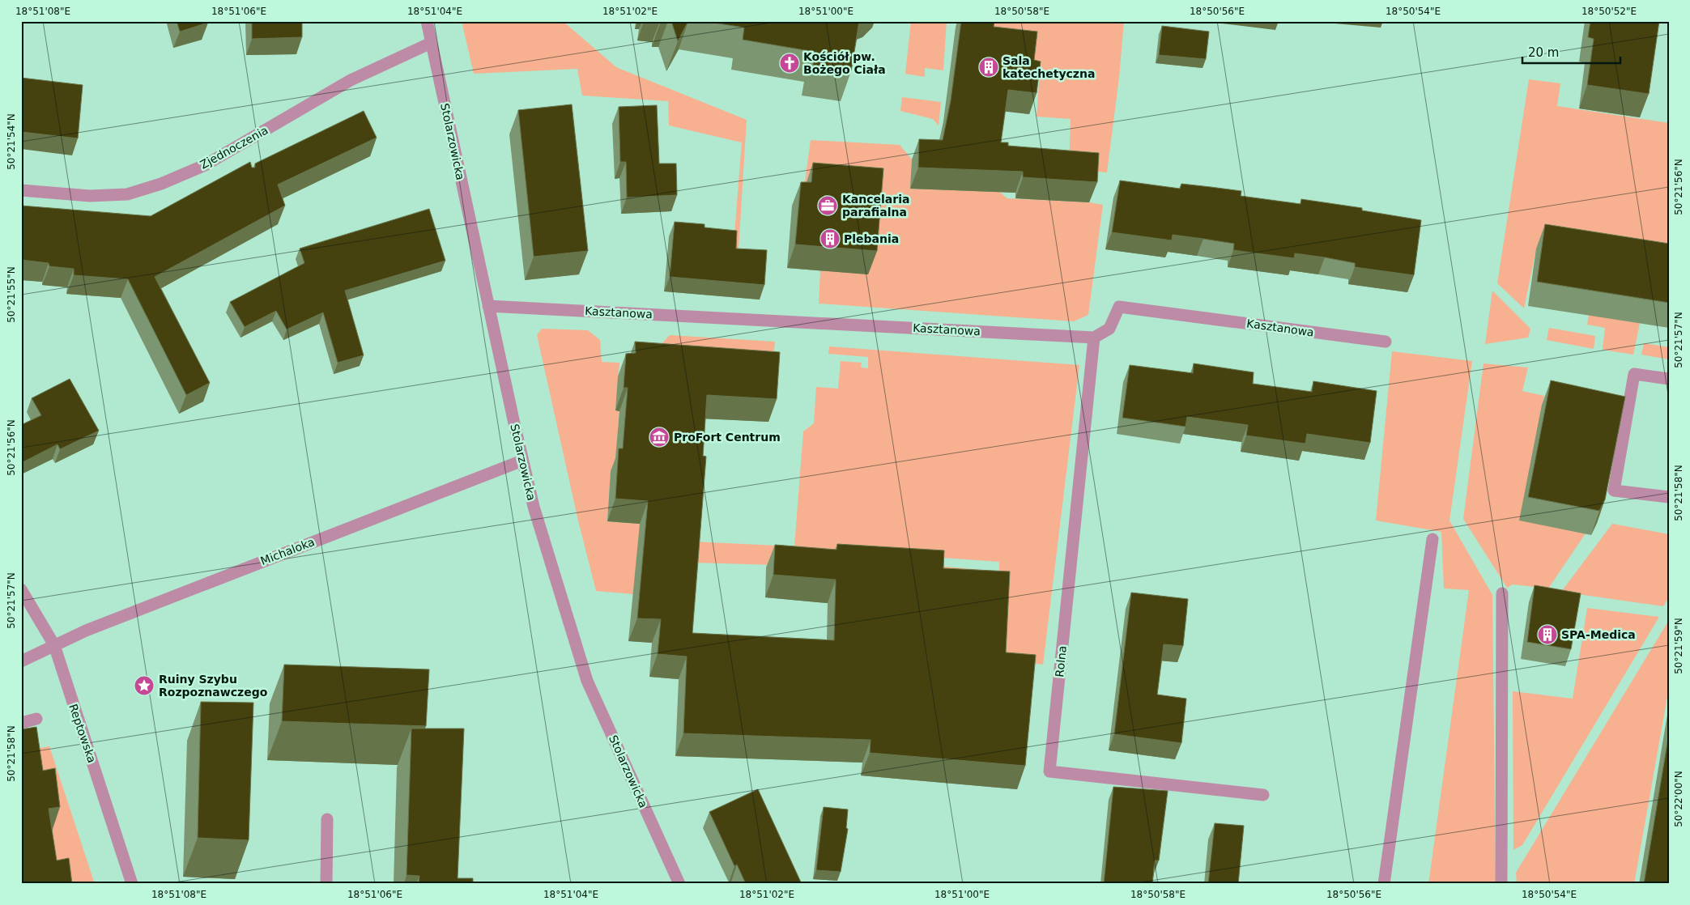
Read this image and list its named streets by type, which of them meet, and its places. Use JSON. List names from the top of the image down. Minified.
{"streets":{"street":["Stolarzowicka","Zjednoczenia","Kasztanowa","Michaloka","Rolna","Reptowska"]},"crossings":[["Stolarzowicka","Zjednoczenia"],["Stolarzowicka","Kasztanowa"],["Stolarzowicka","Michaloka"],["Kasztanowa","Rolna"],["Michaloka","Reptowska"]],"places":{"church":["Kościół pw. Bożego Ciała"],"building":["Sala katechetyczna","Plebania","SPA-Medica"],"office":["Kancelaria parafialna"],"museum":["ProFort Centrum"],"place":["Ruiny Szybu Rozpoznawczego"]},"scale_bar":"20 m","coordinates":["18°51'08\"E","18°51'06\"E","18°51'04\"E","18°51'02\"E","18°51'00\"E","18°50'58\"E","18°50'56\"E","18°50'54\"E","18°50'52\"E","50°21'54\"N","50°21'56\"N","50°21'55\"N","50°21'57\"N","50°21'58\"N","50°21'59\"N","50°22'00\"N"]}
